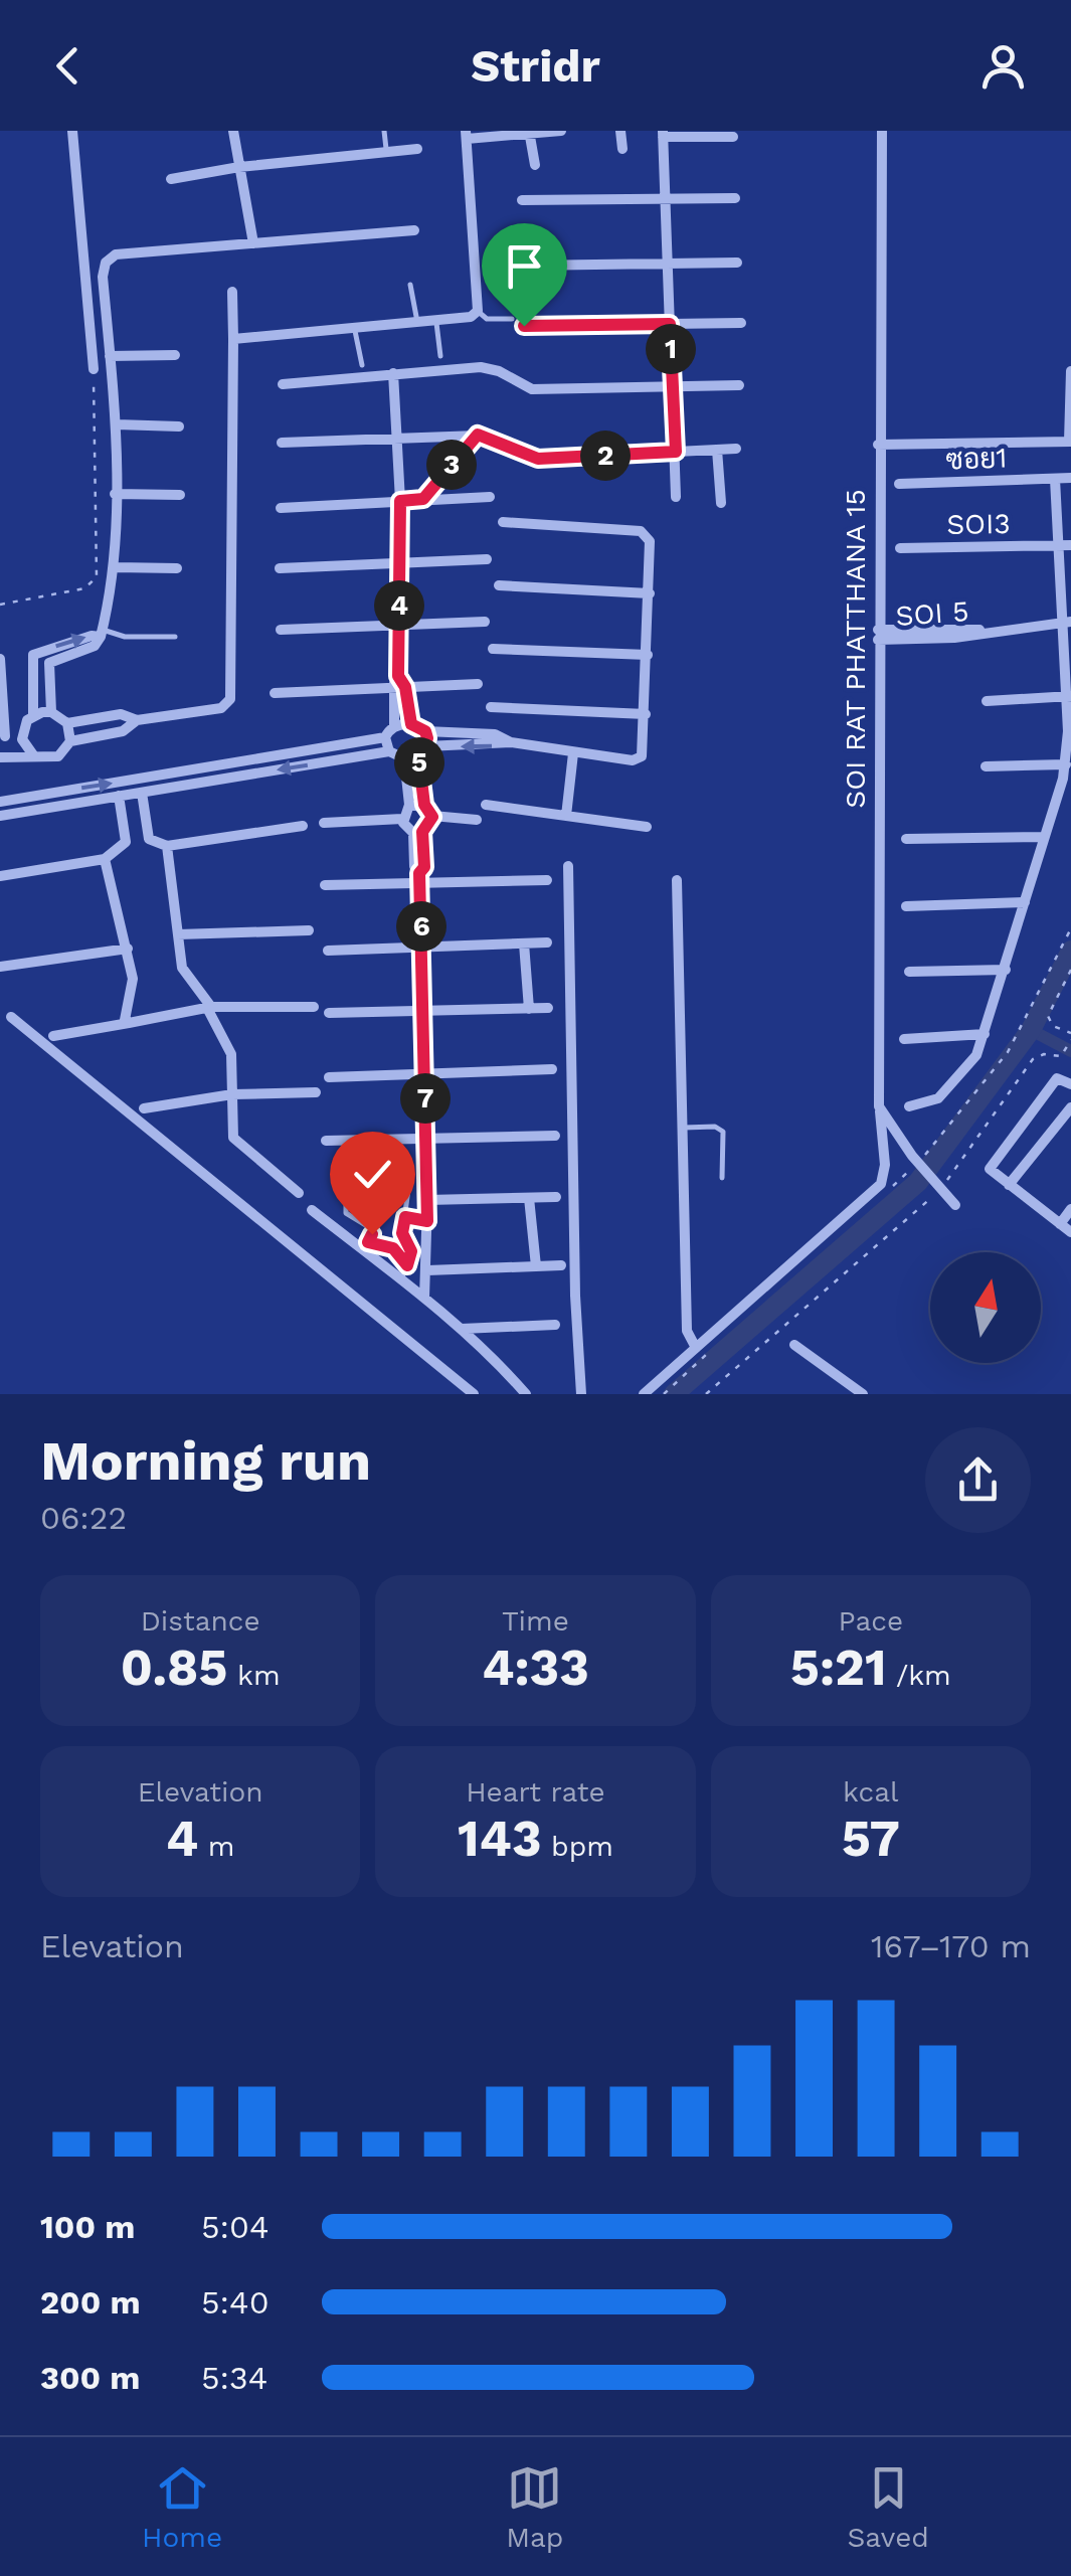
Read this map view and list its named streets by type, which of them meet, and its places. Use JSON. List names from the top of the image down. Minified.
{"streets":{"street":["ซอย1","SOI3","SOI 5","SOI RAT PHATTHANA 15"]},"crossings":[["SOI 5","SOI RAT PHATTHANA 15"]],"north":"top","page":{"header":"Stridr","pins":["1","2","3","4","5","6","7"],"heading":["Morning run","06:22"],"stats":[["Distance","0.85 km"],["Time","4:33"],["Pace","5:21 /km"],["Elevation","4 m"],["Heart rate","143 bpm"],["kcal","57"]],"chart":["Elevation","167–170 m"],"list":[{"name":"100 m","note":"5:04"},{"name":"200 m","note":"5:40"},{"name":"300 m","note":"5:34"}],"tabs":["Home","Map","Saved"]}}
